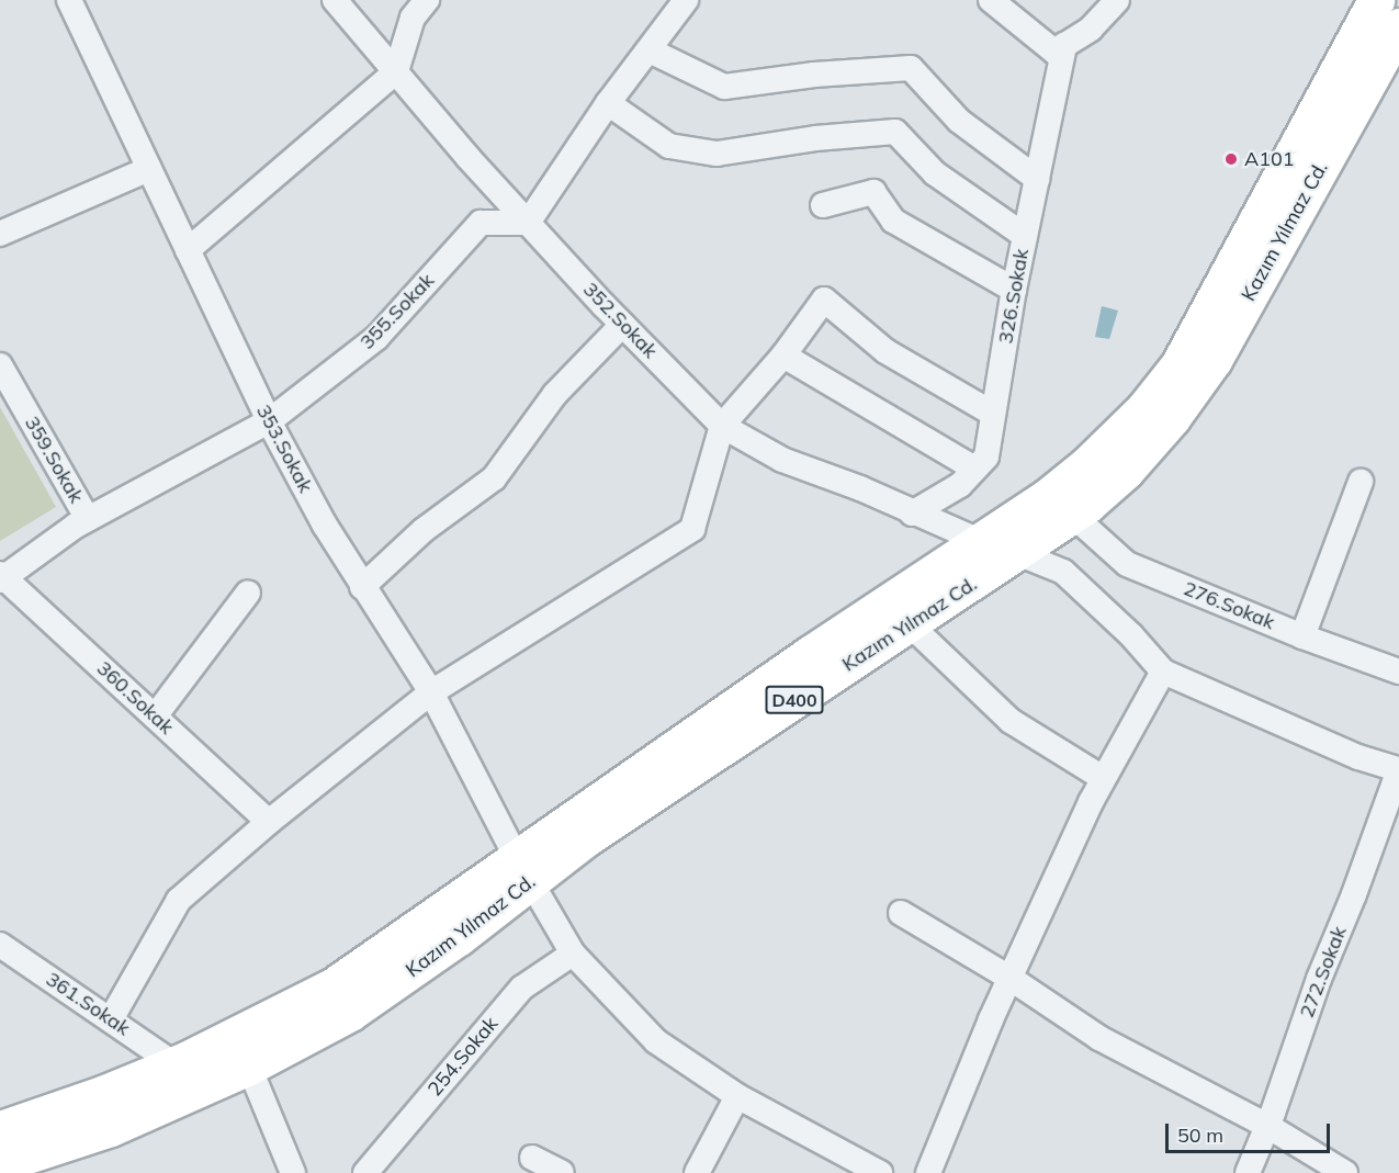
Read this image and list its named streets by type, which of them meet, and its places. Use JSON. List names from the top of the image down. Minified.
{"streets":{"highway":["Kazım Yılmaz Cd.","D400"],"street":["326.Sokak","355.Sokak","352.Sokak","353.Sokak","359.Sokak","276.Sokak","360.Sokak","272.Sokak","361.Sokak","254.Sokak"]},"crossings":[["Kazım Yılmaz Cd.","352.Sokak"],["Kazım Yılmaz Cd.","353.Sokak"],["Kazım Yılmaz Cd.","276.Sokak"],["Kazım Yılmaz Cd.","361.Sokak"],["326.Sokak","352.Sokak"],["355.Sokak","352.Sokak"],["355.Sokak","353.Sokak"],["355.Sokak","359.Sokak"],["355.Sokak","360.Sokak"],["353.Sokak","254.Sokak"]],"places":["A101"],"scale_bar":"50 m"}
